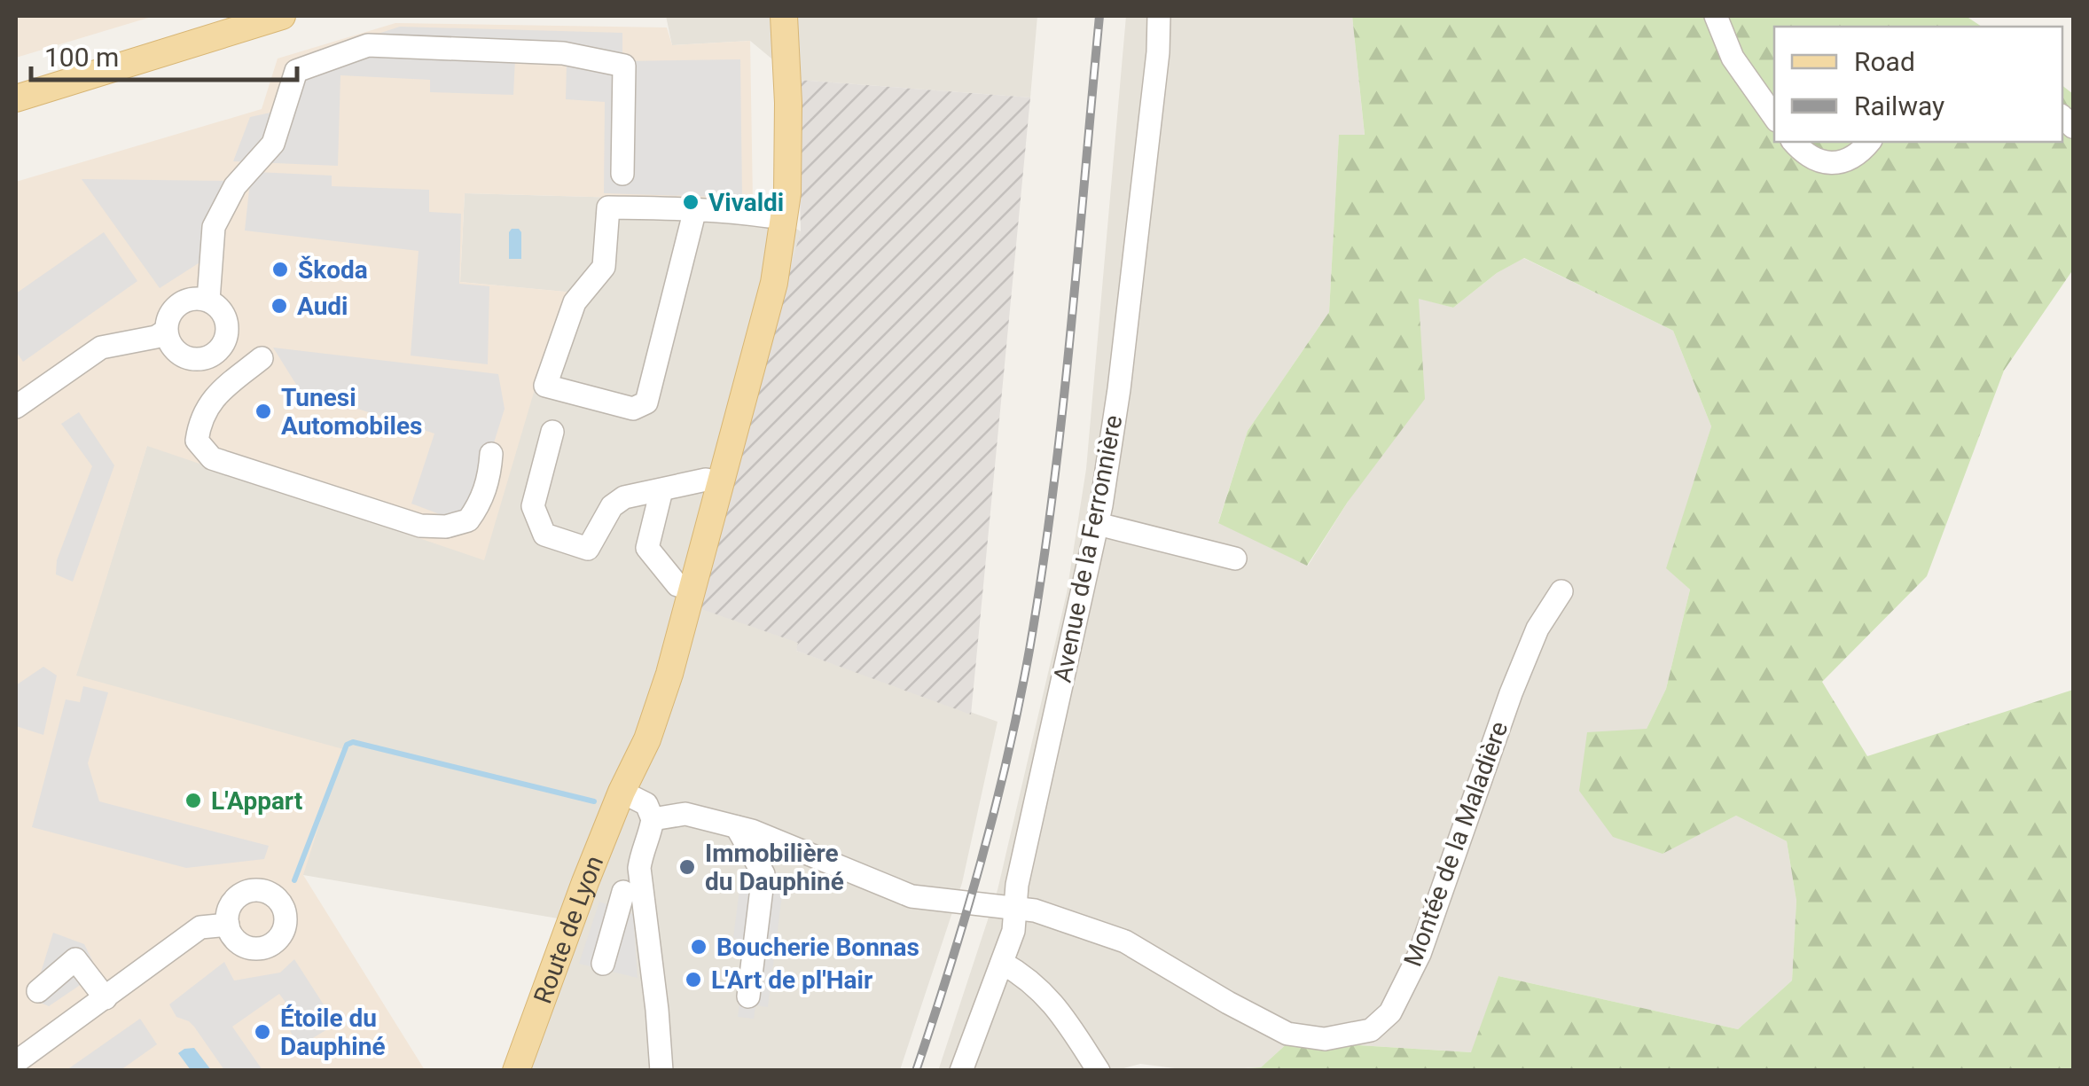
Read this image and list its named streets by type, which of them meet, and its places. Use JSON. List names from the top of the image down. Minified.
{"streets":{"main road":["Route de Lyon"],"street":["Avenue de la Ferronnière","Montée de la Maladière"]},"crossings":[["Avenue de la Ferronnière","Montée de la Maladière"]],"places":["Vivaldi","Škoda","Audi","Tunesi Automobiles","L'Appart","Immobilière du Dauphiné","Boucherie Bonnas","L'Art de pl'Hair","Étoile du Dauphiné"],"legend":["Road","Railway"],"scale_bar":"100 m"}
